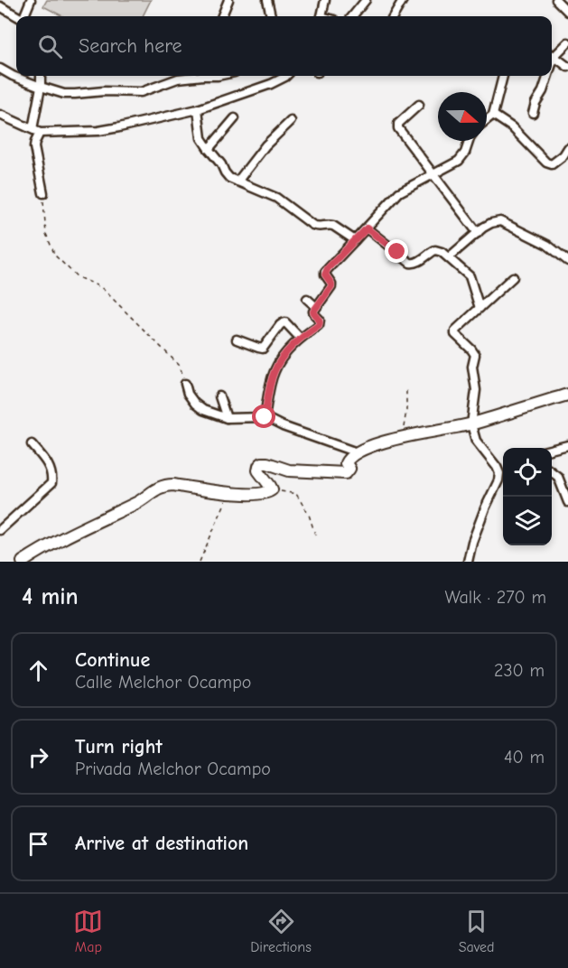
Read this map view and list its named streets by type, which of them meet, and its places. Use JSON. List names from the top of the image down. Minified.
{"north":"right","page":{"search":"Search here","heading":["4 min","Walk · 270 m"],"list":[["Continue","Calle Melchor Ocampo","230 m"],["Turn right","Privada Melchor Ocampo","40 m"],"Arrive at destination"],"nav":["Map","Directions","Saved"]}}
